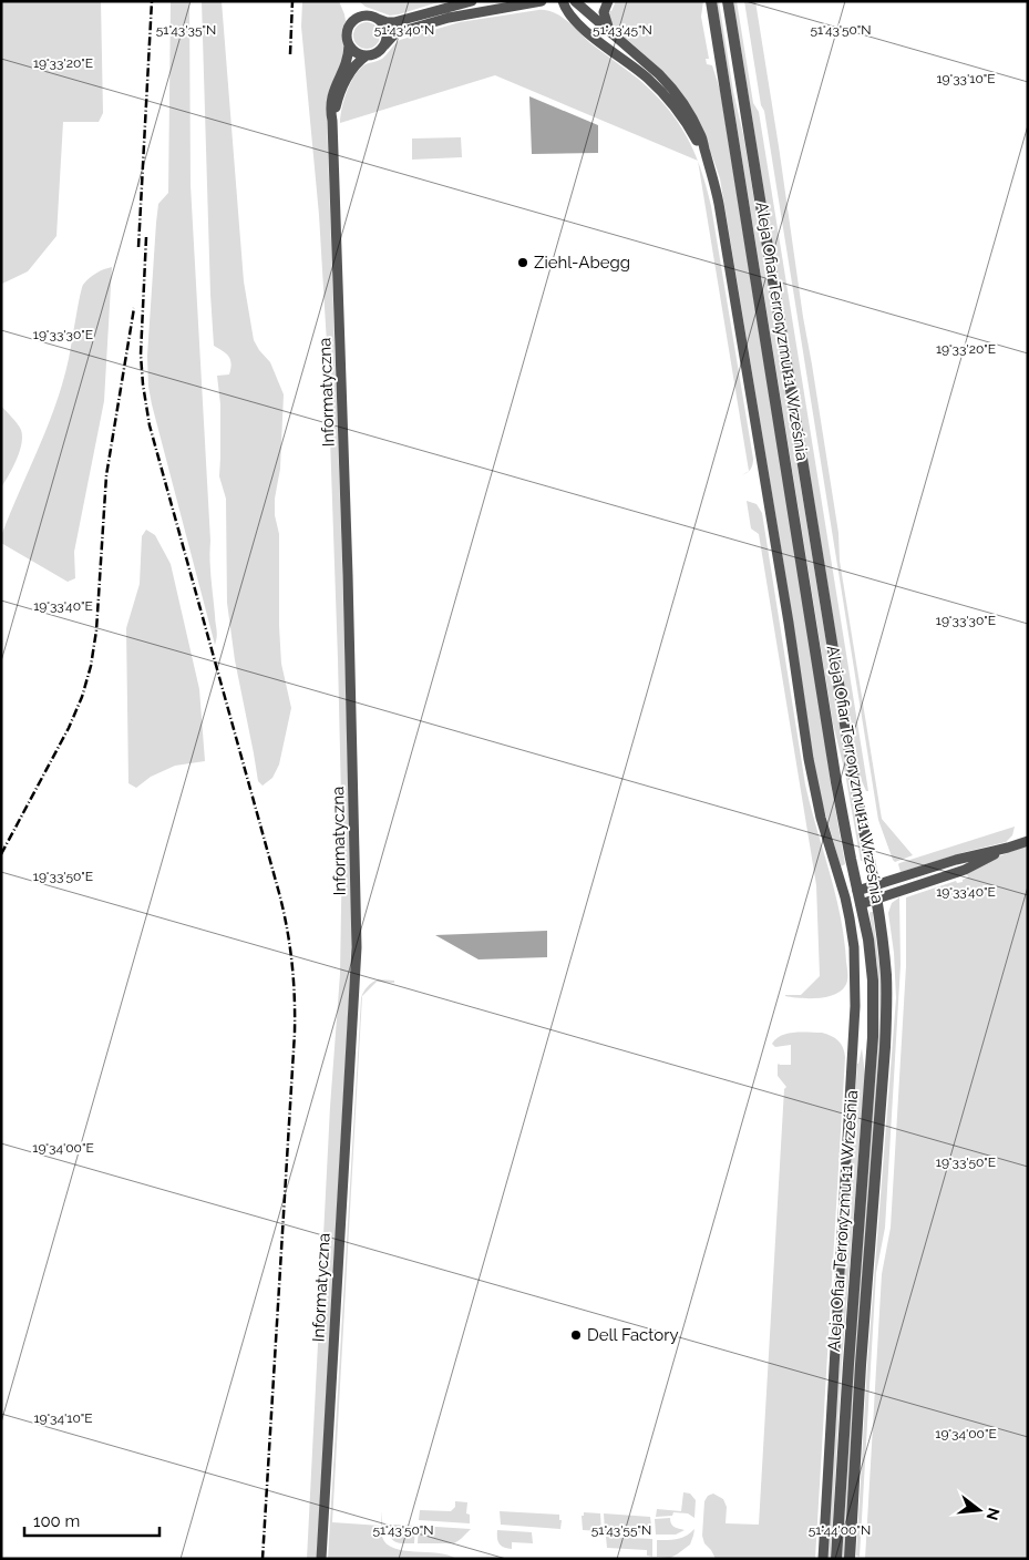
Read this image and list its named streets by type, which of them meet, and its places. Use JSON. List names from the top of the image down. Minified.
{"streets":{"street":["Aleja Ofiar Terroryzmu 11 Września","Informatyczna"]},"places":["Ziehl-Abegg","Dell Factory"],"scale_bar":"100 m","north":"right","coordinates":["51°43'35\"N","51°43'40\"N","51°43'45\"N","51°43'50\"N","19°33'20\"E","19°33'10\"E","19°33'30\"E","19°33'40\"E","19°33'50\"E","19°34'00\"E","19°34'10\"E","51°43'55\"N","51°44'00\"N"]}
